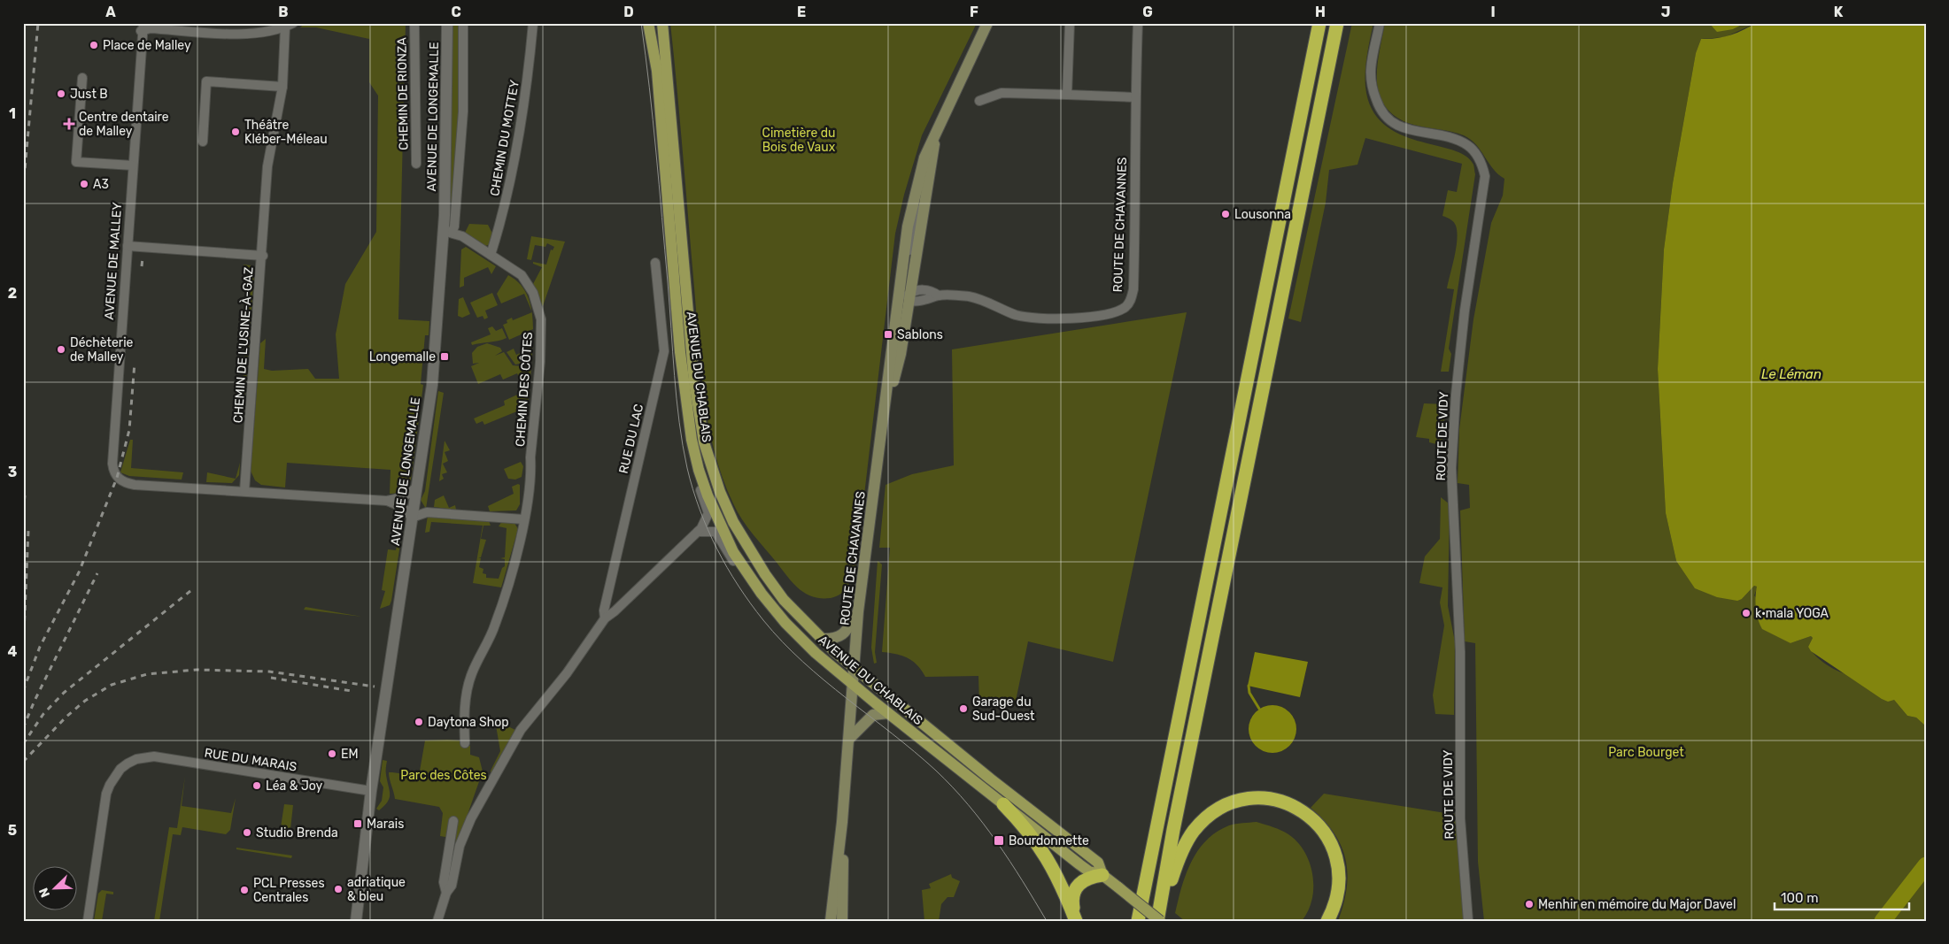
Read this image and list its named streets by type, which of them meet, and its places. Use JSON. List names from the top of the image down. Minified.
{"streets":{"main road":["ROUTE DE CHAVANNES","AVENUE DU CHABLAIS"],"street":["CHEMIN DE RIONZA","AVENUE DE LONGEMALLE","CHEMIN DU MOTTEY","AVENUE DE MALLEY","CHEMIN DE L'USINE-À-GAZ","CHEMIN DES CÔTES","ROUTE DE VIDY","RUE DU LAC","RUE DU MARAIS"]},"crossings":[["AVENUE DE LONGEMALLE","CHEMIN DES CÔTES"],["AVENUE DE LONGEMALLE","RUE DU MARAIS"],["CHEMIN DU MOTTEY","CHEMIN DES CÔTES"],["ROUTE DE CHAVANNES","AVENUE DU CHABLAIS"],["AVENUE DE MALLEY","CHEMIN DE L'USINE-À-GAZ"],["AVENUE DU CHABLAIS","RUE DU LAC"]],"water":["Le Léman"],"parks":["Cimetière du Bois de Vaux","Parc Bourget","Parc des Côtes"],"places":{"other":["Place de Malley","Just B","Théâtre Kléber-Méleau","A3","Lousonna","Déchèterie de Malley","k·mala YOGA","Garage du Sud-Ouest","Daytona Shop","EM","Léa & Joy","Studio Brenda","adriatique & bleu","PCL Presses Centrales","Menhir en mémoire du Major Davel"],"health":["Centre dentaire de Malley"],"transit":["Sablons","Longemalle","Marais","Bourdonnette"]},"scale_bar":"100 m","north":"bottom left","grid":{"columns":["A","B","C","D","E","F","G","H","I","J","K"],"rows":["1","2","3","4","5"]}}
